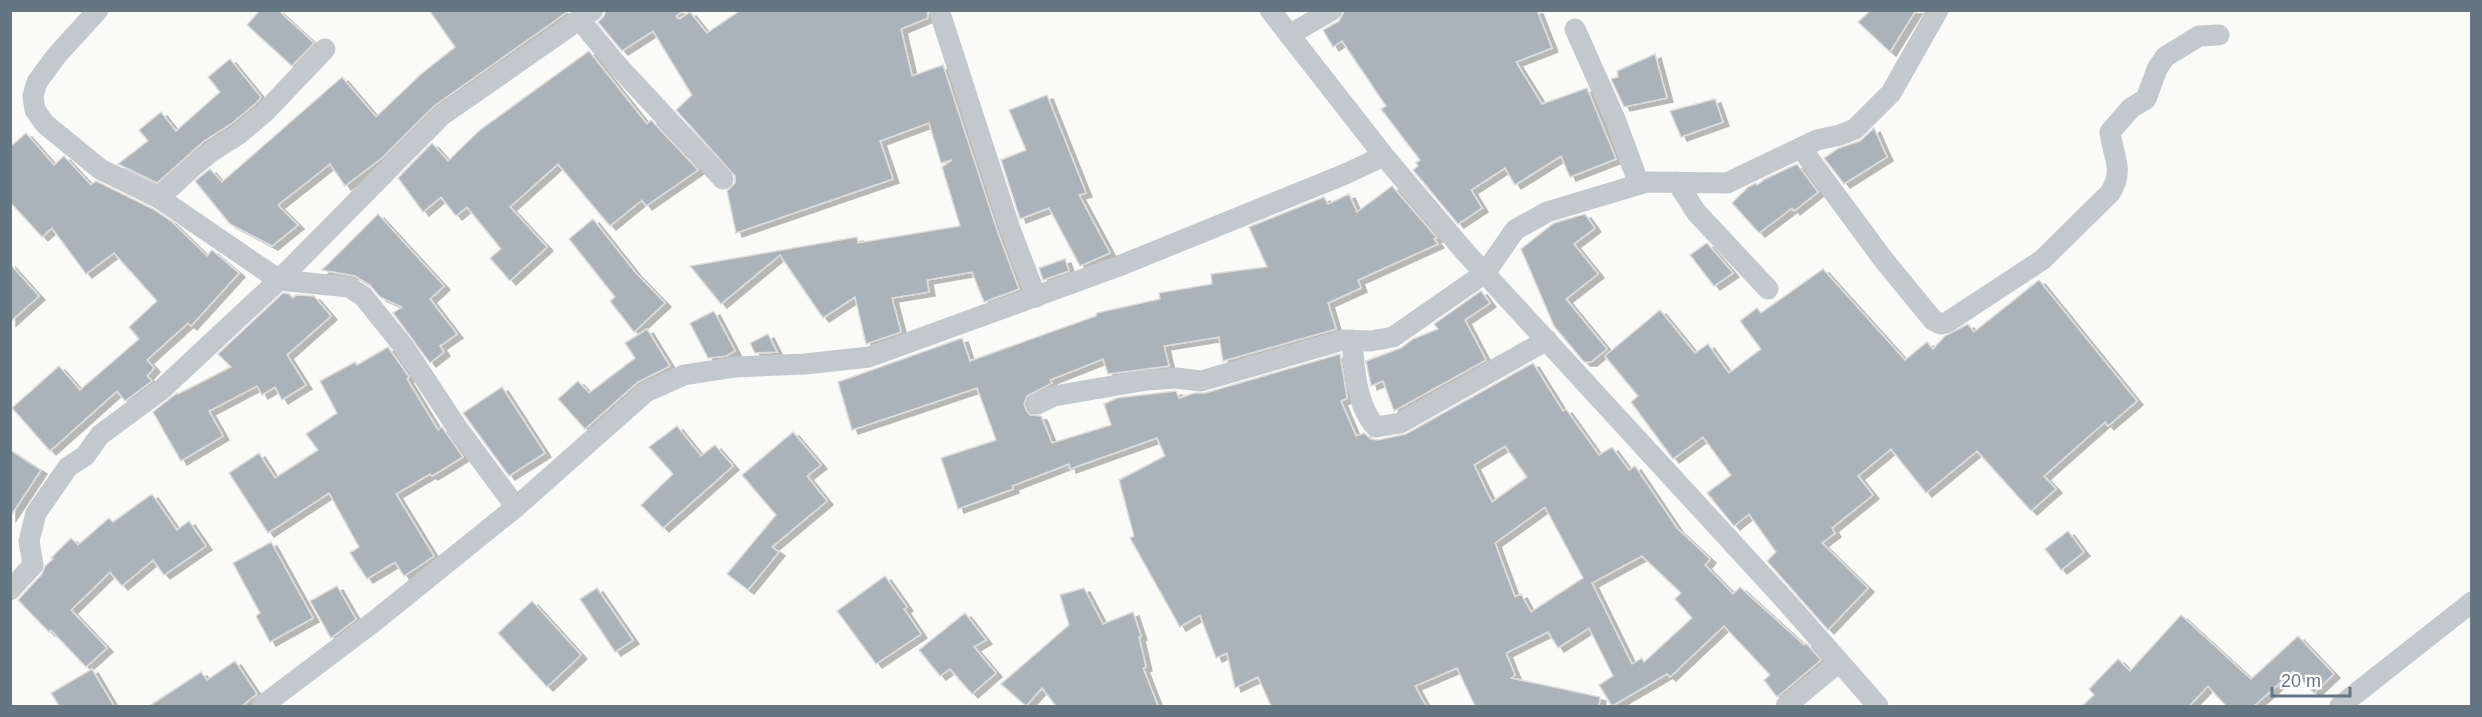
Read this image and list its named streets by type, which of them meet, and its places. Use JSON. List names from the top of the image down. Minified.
{"scale_bar":"20 m"}
